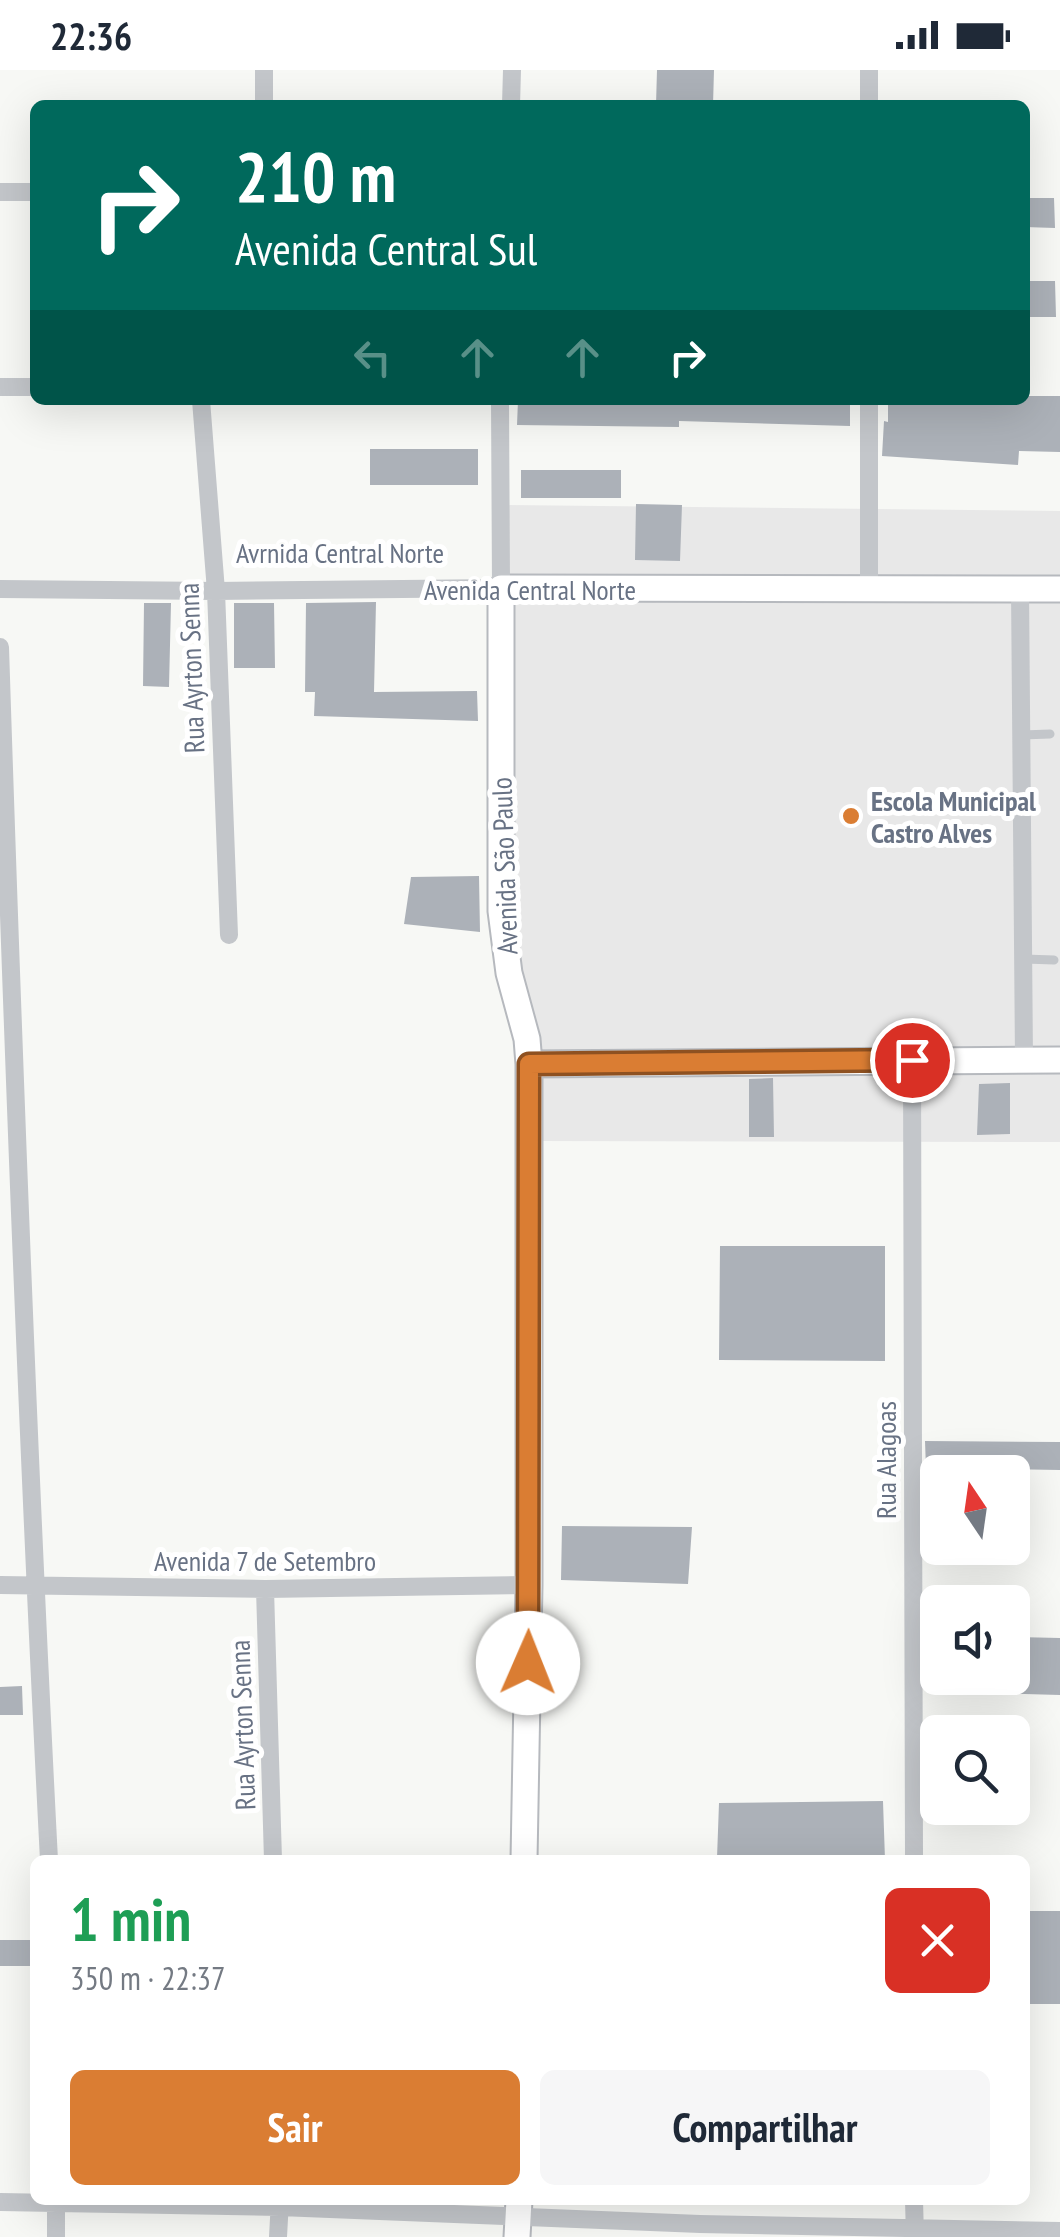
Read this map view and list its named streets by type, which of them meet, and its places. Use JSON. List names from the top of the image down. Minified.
{"streets":{"main road":["Avenida Central Norte","Avenida São Paulo"],"street":["Avrnida Central Norte","Rua Ayrton Senna","Rua Alagoas","Avenida 7 de Setembro"]},"crossings":[["Avrnida Central Norte","Avenida Central Norte"],["Avrnida Central Norte","Rua Ayrton Senna"],["Avenida Central Norte","Rua Ayrton Senna"],["Avenida Central Norte","Avenida São Paulo"],["Rua Ayrton Senna","Avenida 7 de Setembro"],["Avenida São Paulo","Avenida 7 de Setembro"]],"places":["Escola Municipal Castro Alves"],"north":"top","page":{"status":"22:36","turn":["210 m","Avenida Central Sul"],"heading":["1 min","350 m · 22:37"],"buttons":["Sair","Compartilhar"]}}
